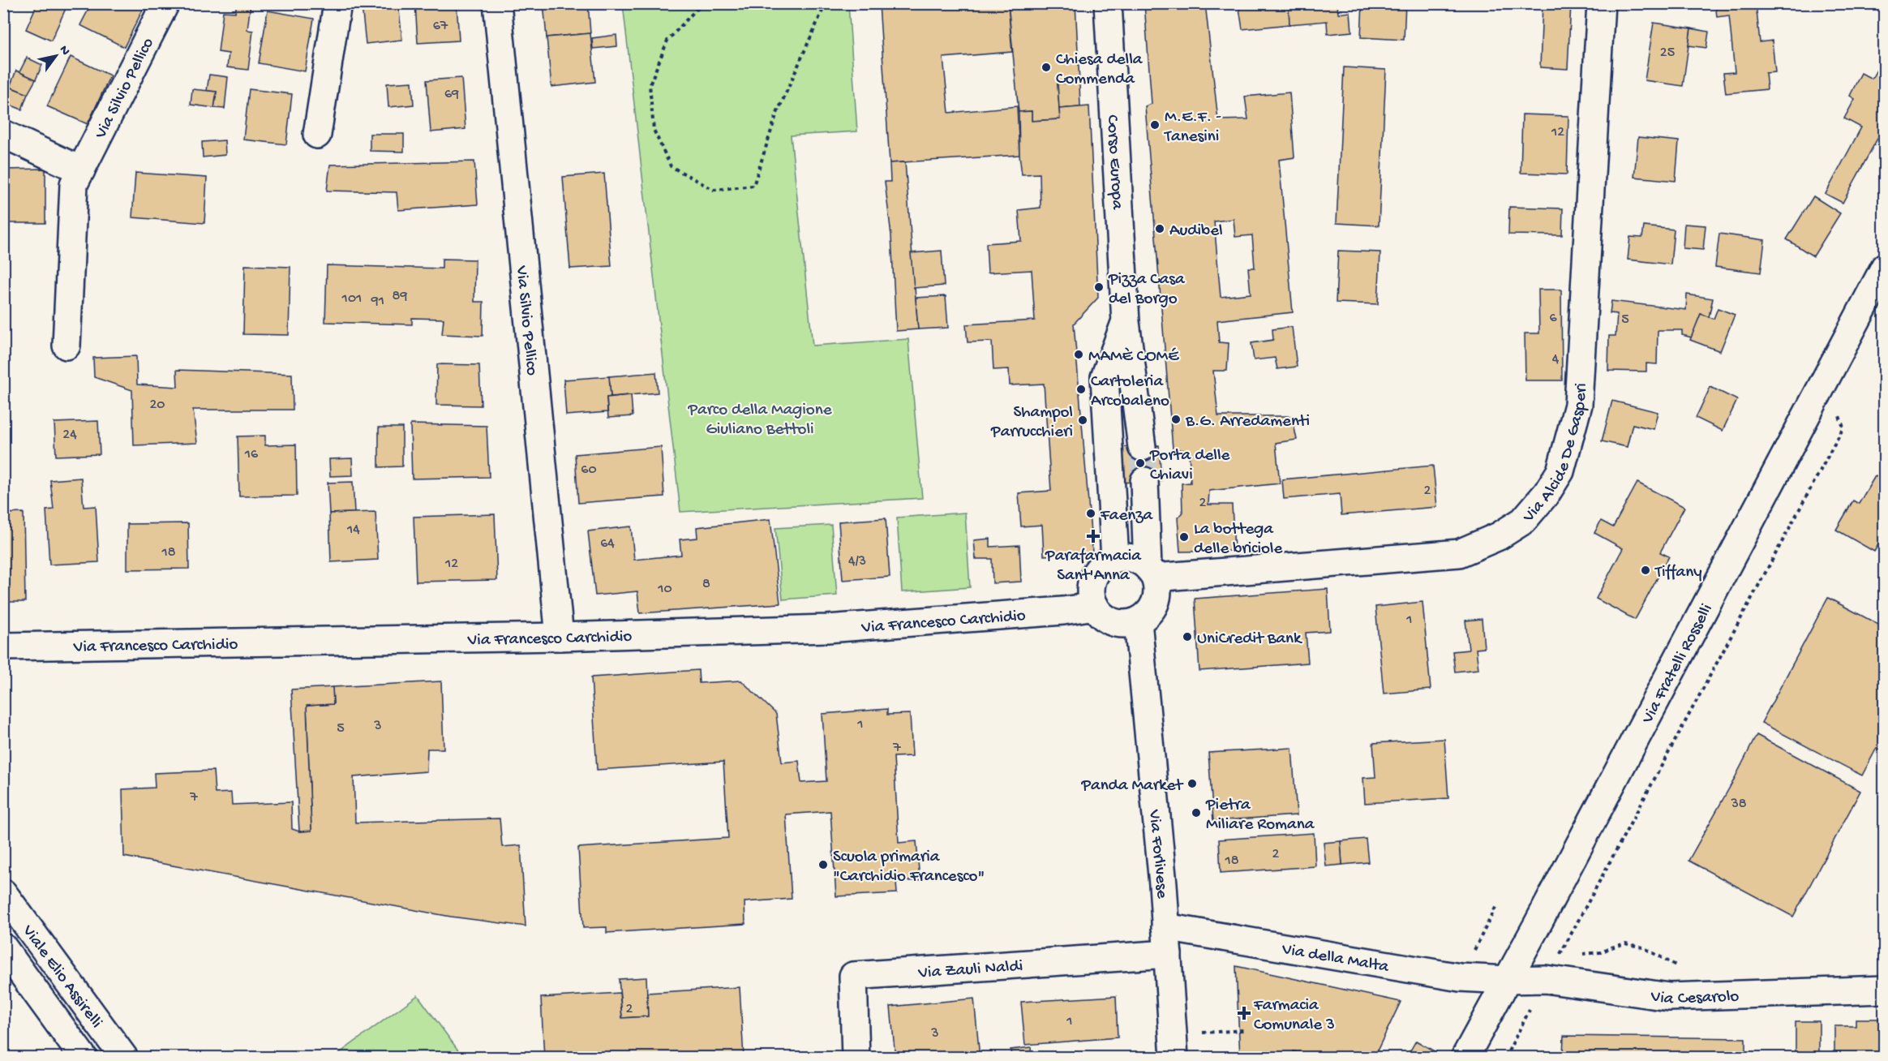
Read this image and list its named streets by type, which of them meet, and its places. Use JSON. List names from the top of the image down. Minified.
{"streets":{"street":["Via Silvio Pellico","Corso Europa","Via Alcide De Gasperi","Via Francesco Carchidio","Via Fratelli Rosselli","Via Forlivese","Via della Malta","Via Zauli Naldi","Viale Elio Assirelli","Via Cesarolo"]},"crossings":[["Via Silvio Pellico","Via Francesco Carchidio"],["Corso Europa","Via Alcide De Gasperi"],["Corso Europa","Via Francesco Carchidio"],["Corso Europa","Via Forlivese"],["Via Alcide De Gasperi","Via Francesco Carchidio"],["Via Alcide De Gasperi","Via Forlivese"],["Via Francesco Carchidio","Via Forlivese"],["Via Fratelli Rosselli","Via della Malta"],["Via Fratelli Rosselli","Via Cesarolo"],["Via Forlivese","Via della Malta"],["Via Forlivese","Via Zauli Naldi"],["Via della Malta","Via Cesarolo"]],"parks":["Parco della Magione Giuliano Bettoli"],"places":{"other":["Chiesa della Commenda","M.E.F. - Tanesini","Audibel","Pizza Casa del Borgo","MAMÈ COMÉ","Cartoleria Arcobaleno","B.G. Arredamenti","Shampol Parrucchieri","Porta delle Chiavi","Faenza","La bottega delle briciole","Tiffany","UniCredit Bank","Panda Market","Pietra Miliare Romana","Scuola primaria \"Carchidio Francesco\""],"health":["Parafarmacia Sant'Anna","Farmacia Comunale 3"]},"house_numbers":["67","25","69","12","89","101","91","6","5","4","20","24","16","60","2","2","14","64","18","4/3","12","8","10","1","1","3","5","7","7","38","2","18","2","1","3"],"north":"top right"}
